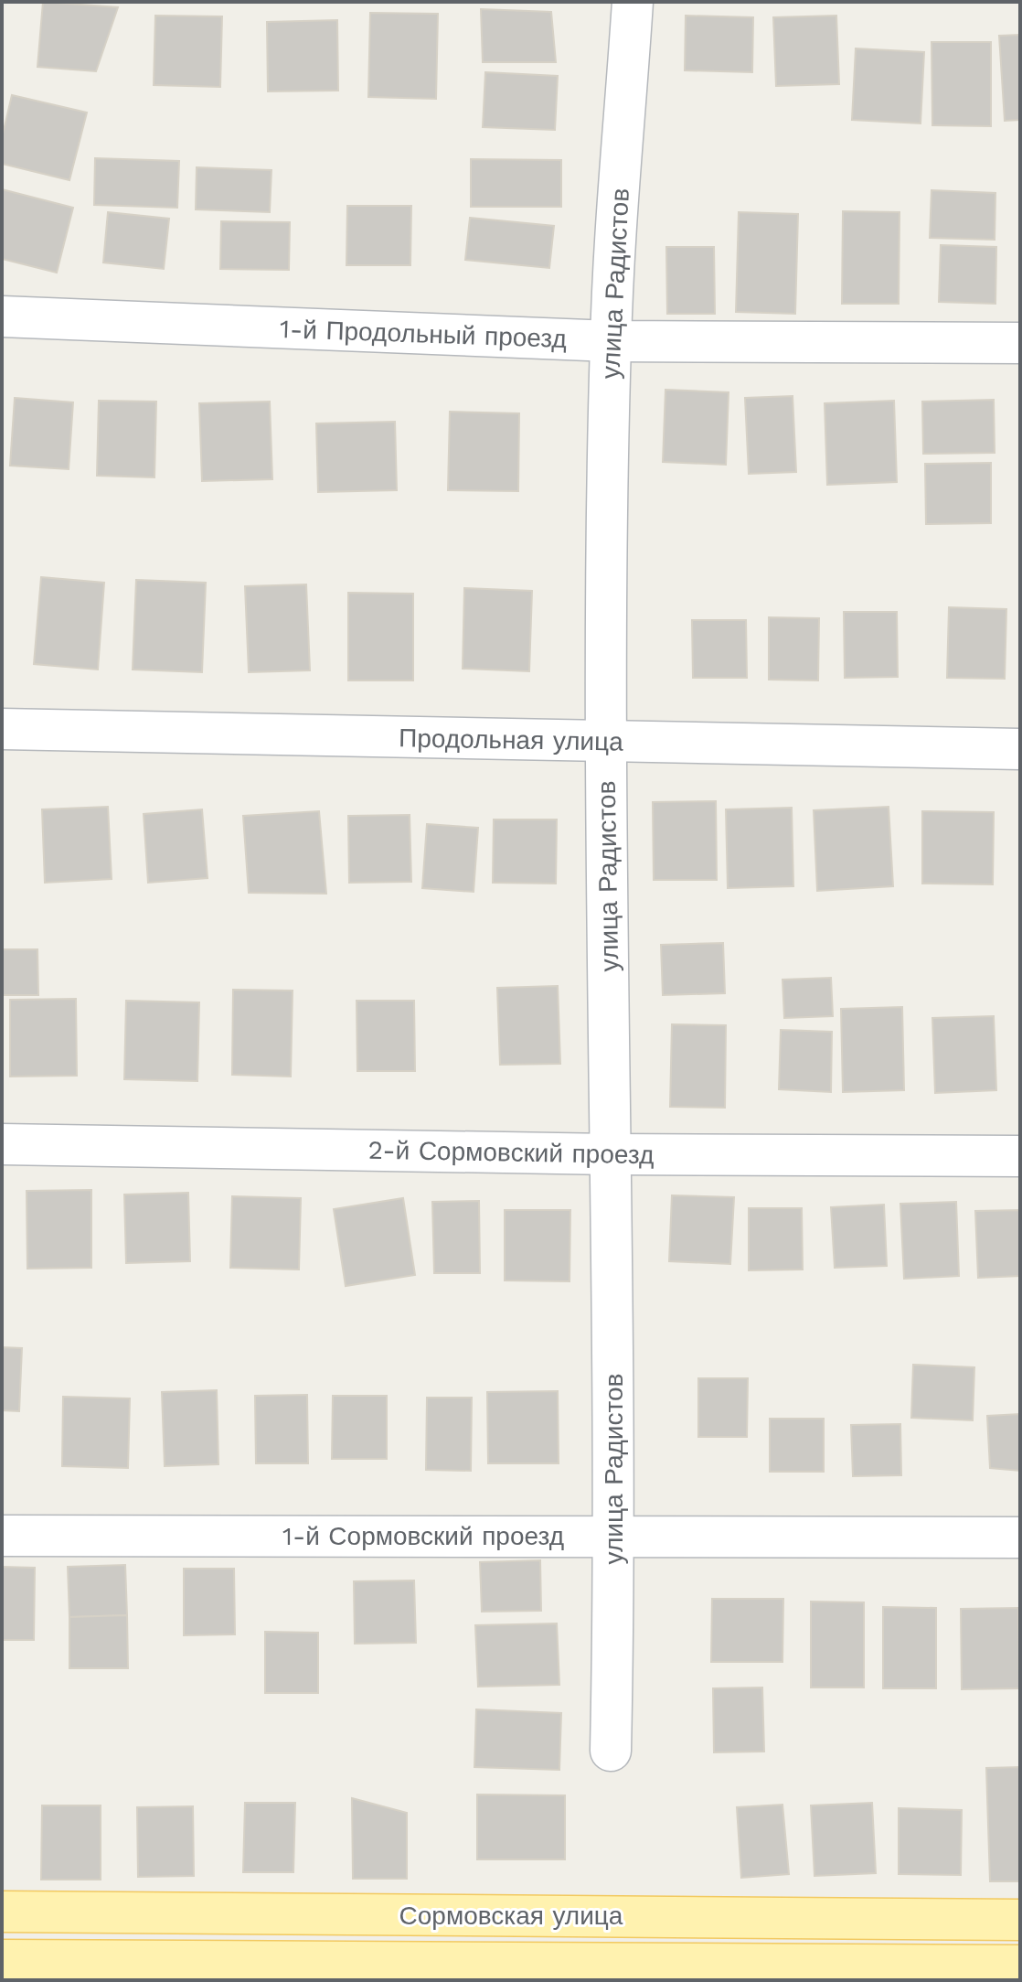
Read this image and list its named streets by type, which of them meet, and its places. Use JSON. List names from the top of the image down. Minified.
{"streets":{"main road":["Сормовская улица"],"street":["улица Радистов","1-й Продольный проезд","Продольная улица","2-й Сормовский проезд","1-й Сормовский проезд"]},"crossings":[["улица Радистов","1-й Продольный проезд"],["улица Радистов","Продольная улица"],["улица Радистов","2-й Сормовский проезд"],["улица Радистов","1-й Сормовский проезд"]]}
